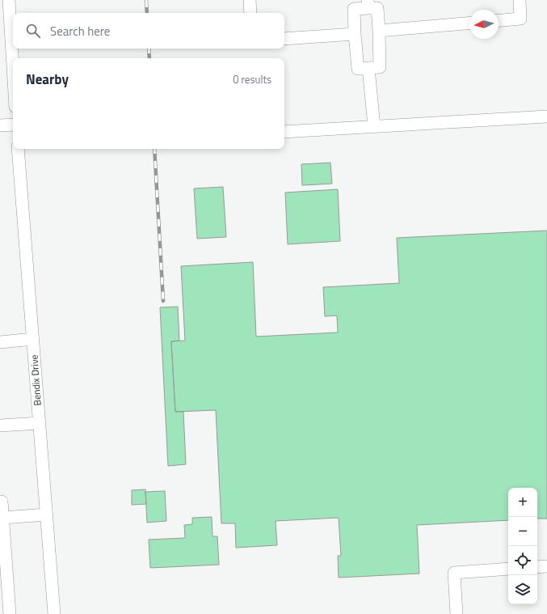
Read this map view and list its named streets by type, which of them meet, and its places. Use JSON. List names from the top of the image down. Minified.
{"streets":{"street":["Bendix Drive"]},"north":"left","page":{"search":"Search here","heading":["Nearby","0 results"],"map_buttons":["+","−"]}}
